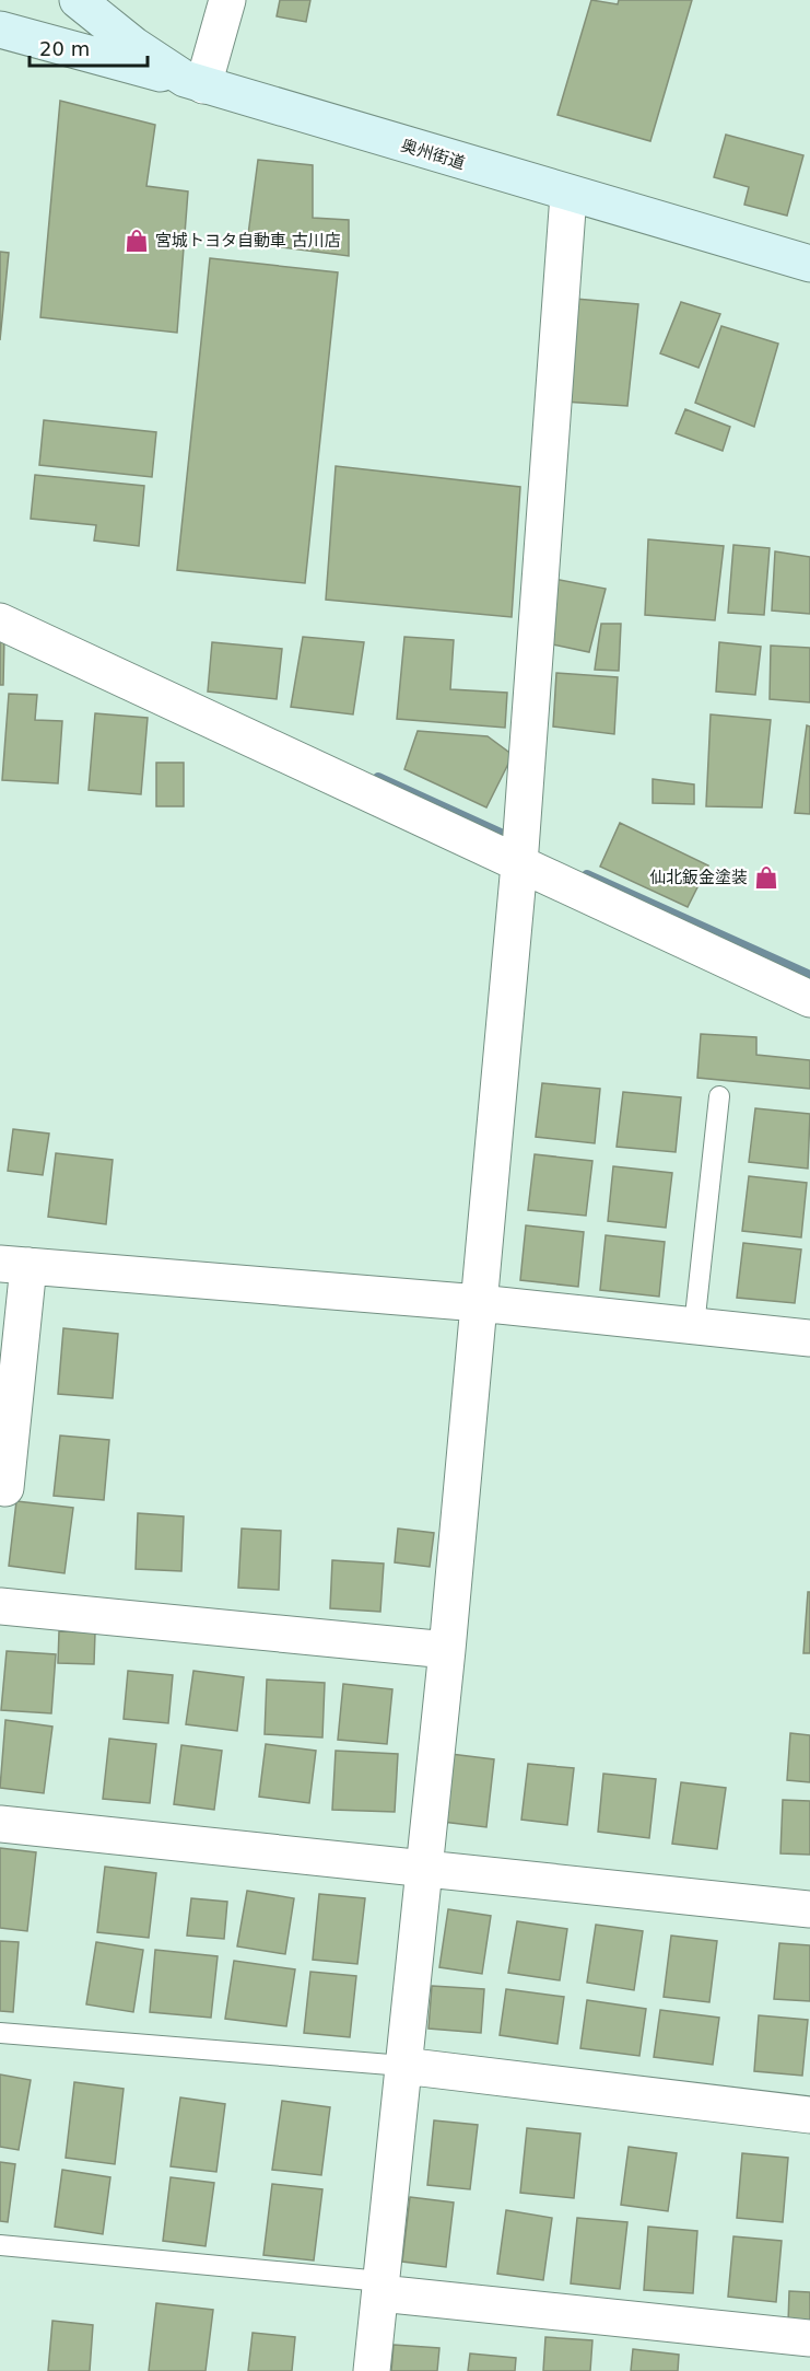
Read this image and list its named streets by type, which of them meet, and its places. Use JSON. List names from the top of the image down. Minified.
{"streets":{"street":["奥州街道"]},"places":{"shop":["宮城トヨタ自動車 古川店","仙北鈑金塗装"]},"scale_bar":"20 m"}
